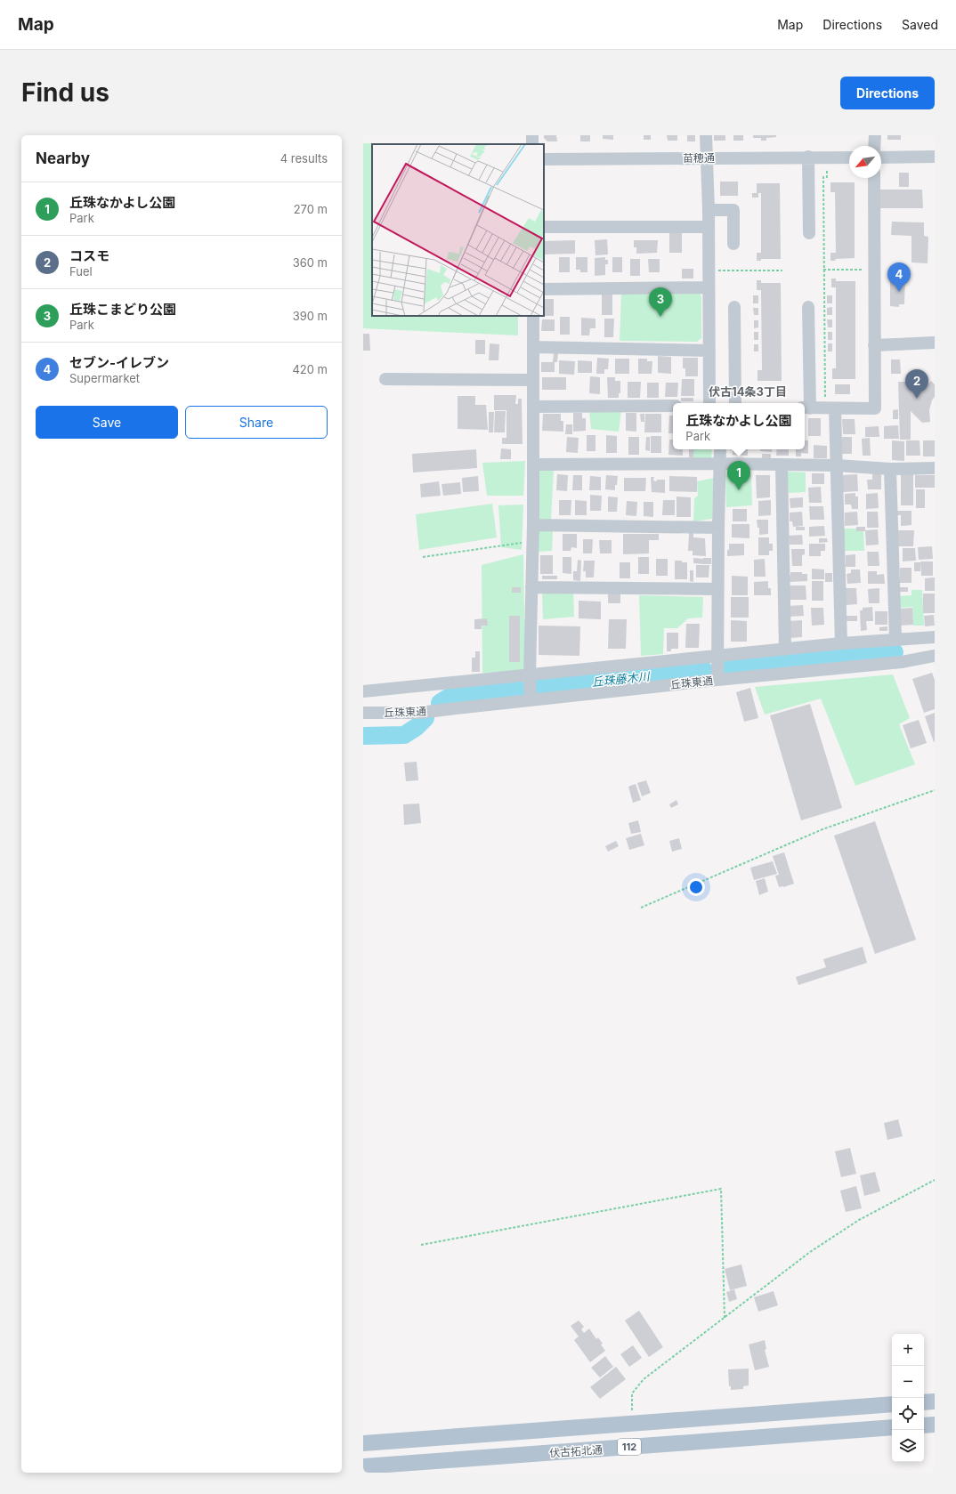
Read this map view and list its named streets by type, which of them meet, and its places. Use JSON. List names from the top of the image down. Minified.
{"streets":{"main road":["112","伏古拓北通"],"street":["苗穂通","丘珠東通"]},"districts":["伏古14条3丁目"],"water":["丘珠藤木川"],"north":"bottom left","page":{"header":"Map","nav":["Map","Directions","Saved"],"buttons":["Directions",["Save","Share"]],"title":"Find us","heading":["Nearby","4 results"],"list":[{"mark":"1","name":"丘珠なかよし公園","note":"Park","value":"270 m"},{"mark":"2","name":"コスモ","note":"Fuel","value":"360 m"},{"mark":"3","name":"丘珠こまどり公園","note":"Park","value":"390 m"},{"mark":"4","name":"セブン-イレブン","note":"Supermarket","value":"420 m"}],"pins":["4","3","2","1"],"popup":["丘珠なかよし公園","Park"],"map_buttons":["+","−"]}}
